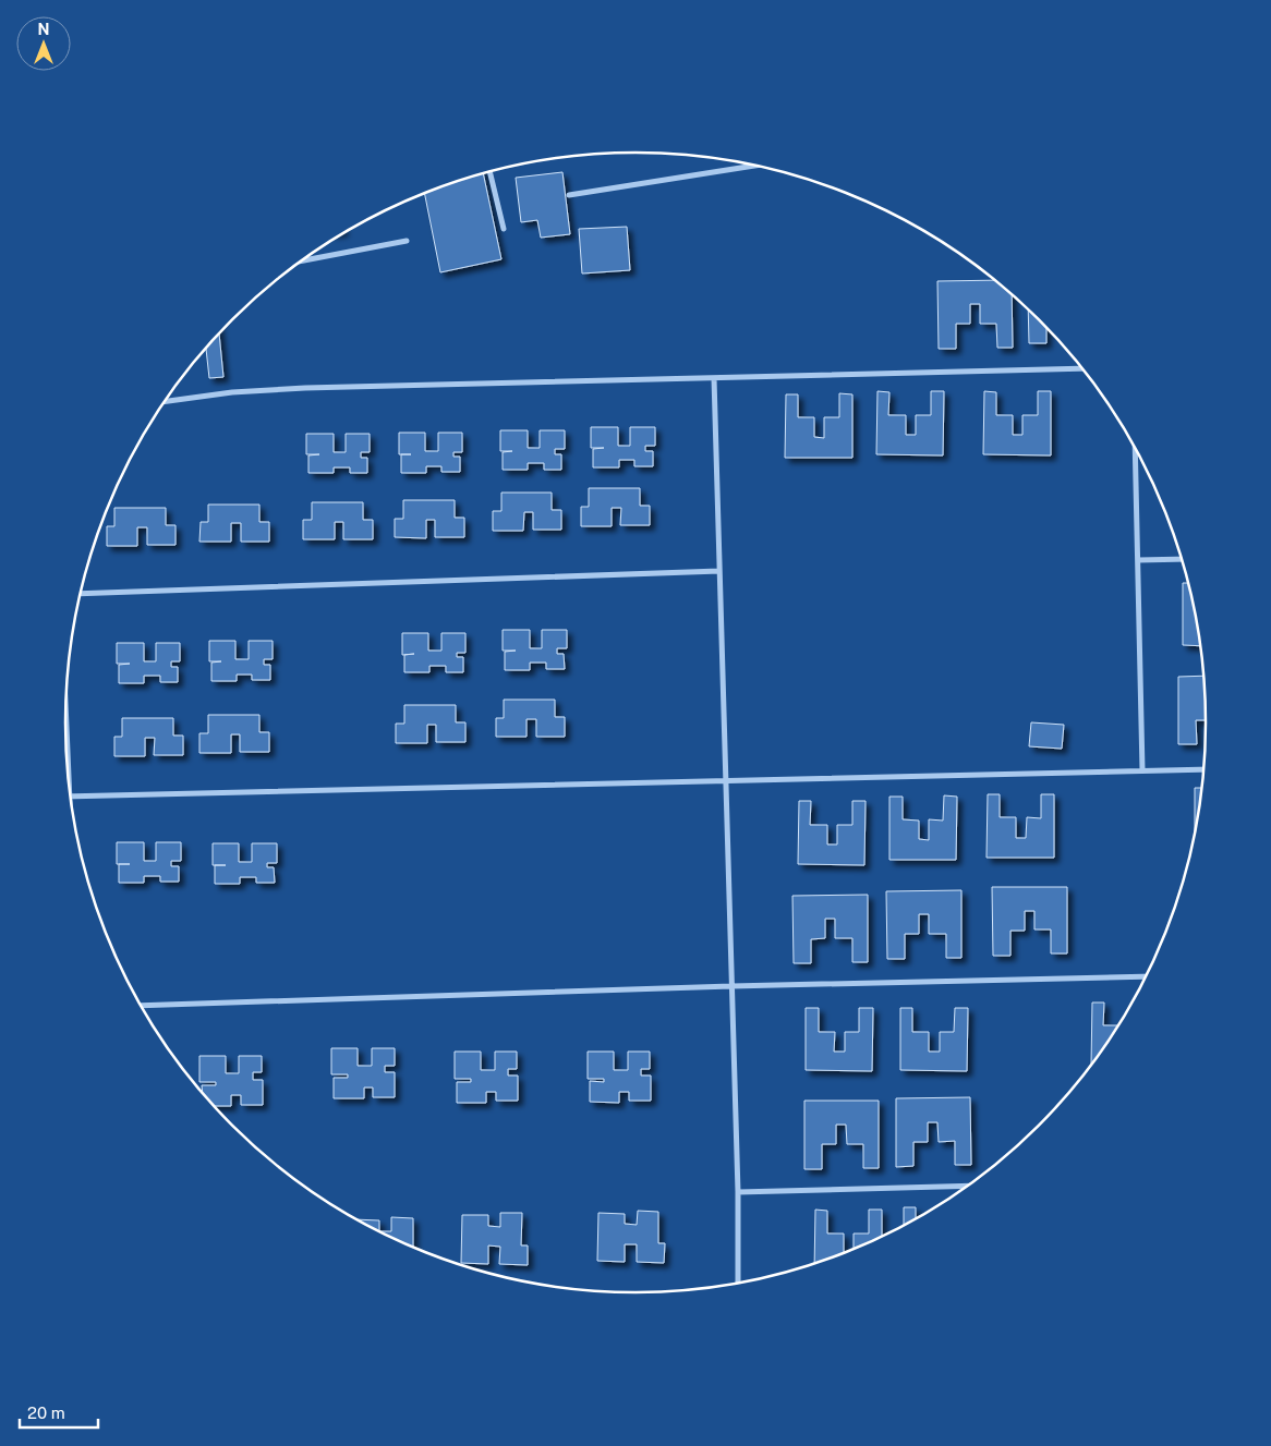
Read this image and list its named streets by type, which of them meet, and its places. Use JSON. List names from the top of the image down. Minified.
{"scale_bar":"20 m","north":"top"}
